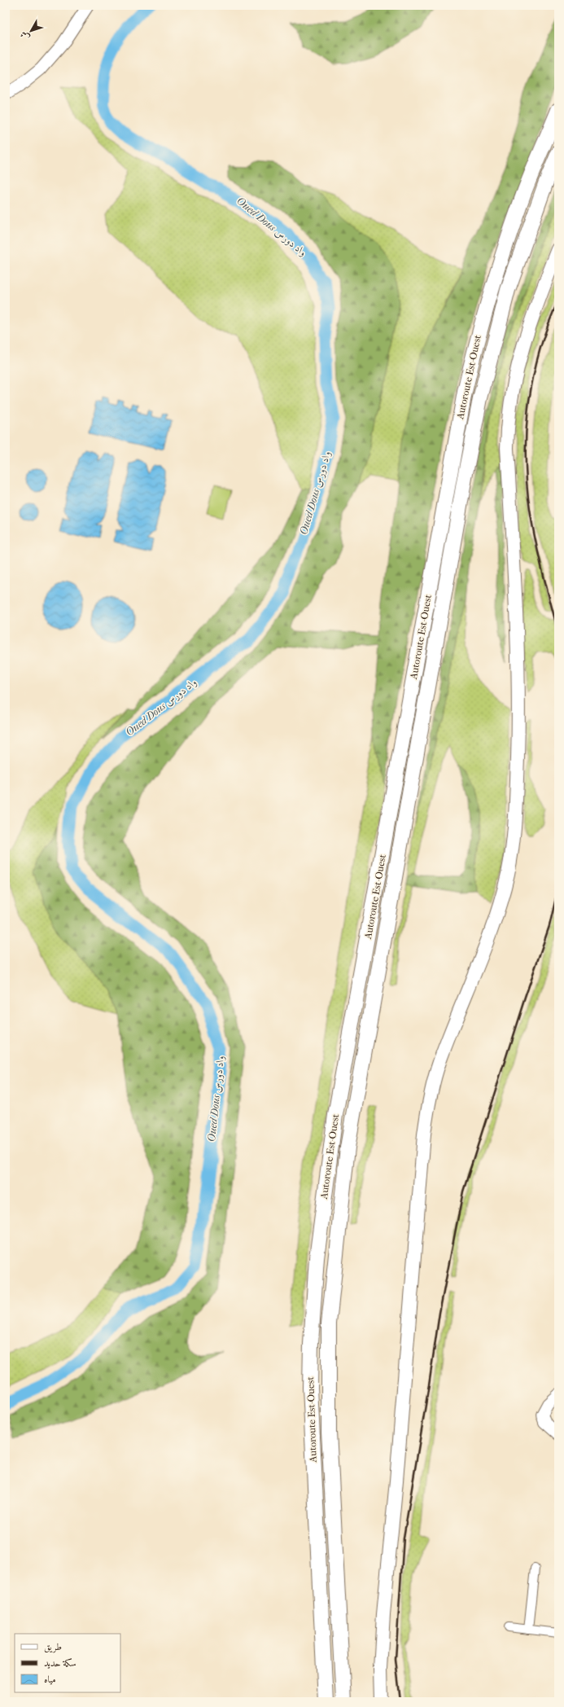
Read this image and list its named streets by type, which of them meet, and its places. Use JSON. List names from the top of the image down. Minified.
{"streets":{"highway":["Autoroute Est-Ouest"]},"water":["Oued Dous واد دورس"],"legend":["طريق","سكة حديد","مياه"],"north":"bottom left"}
